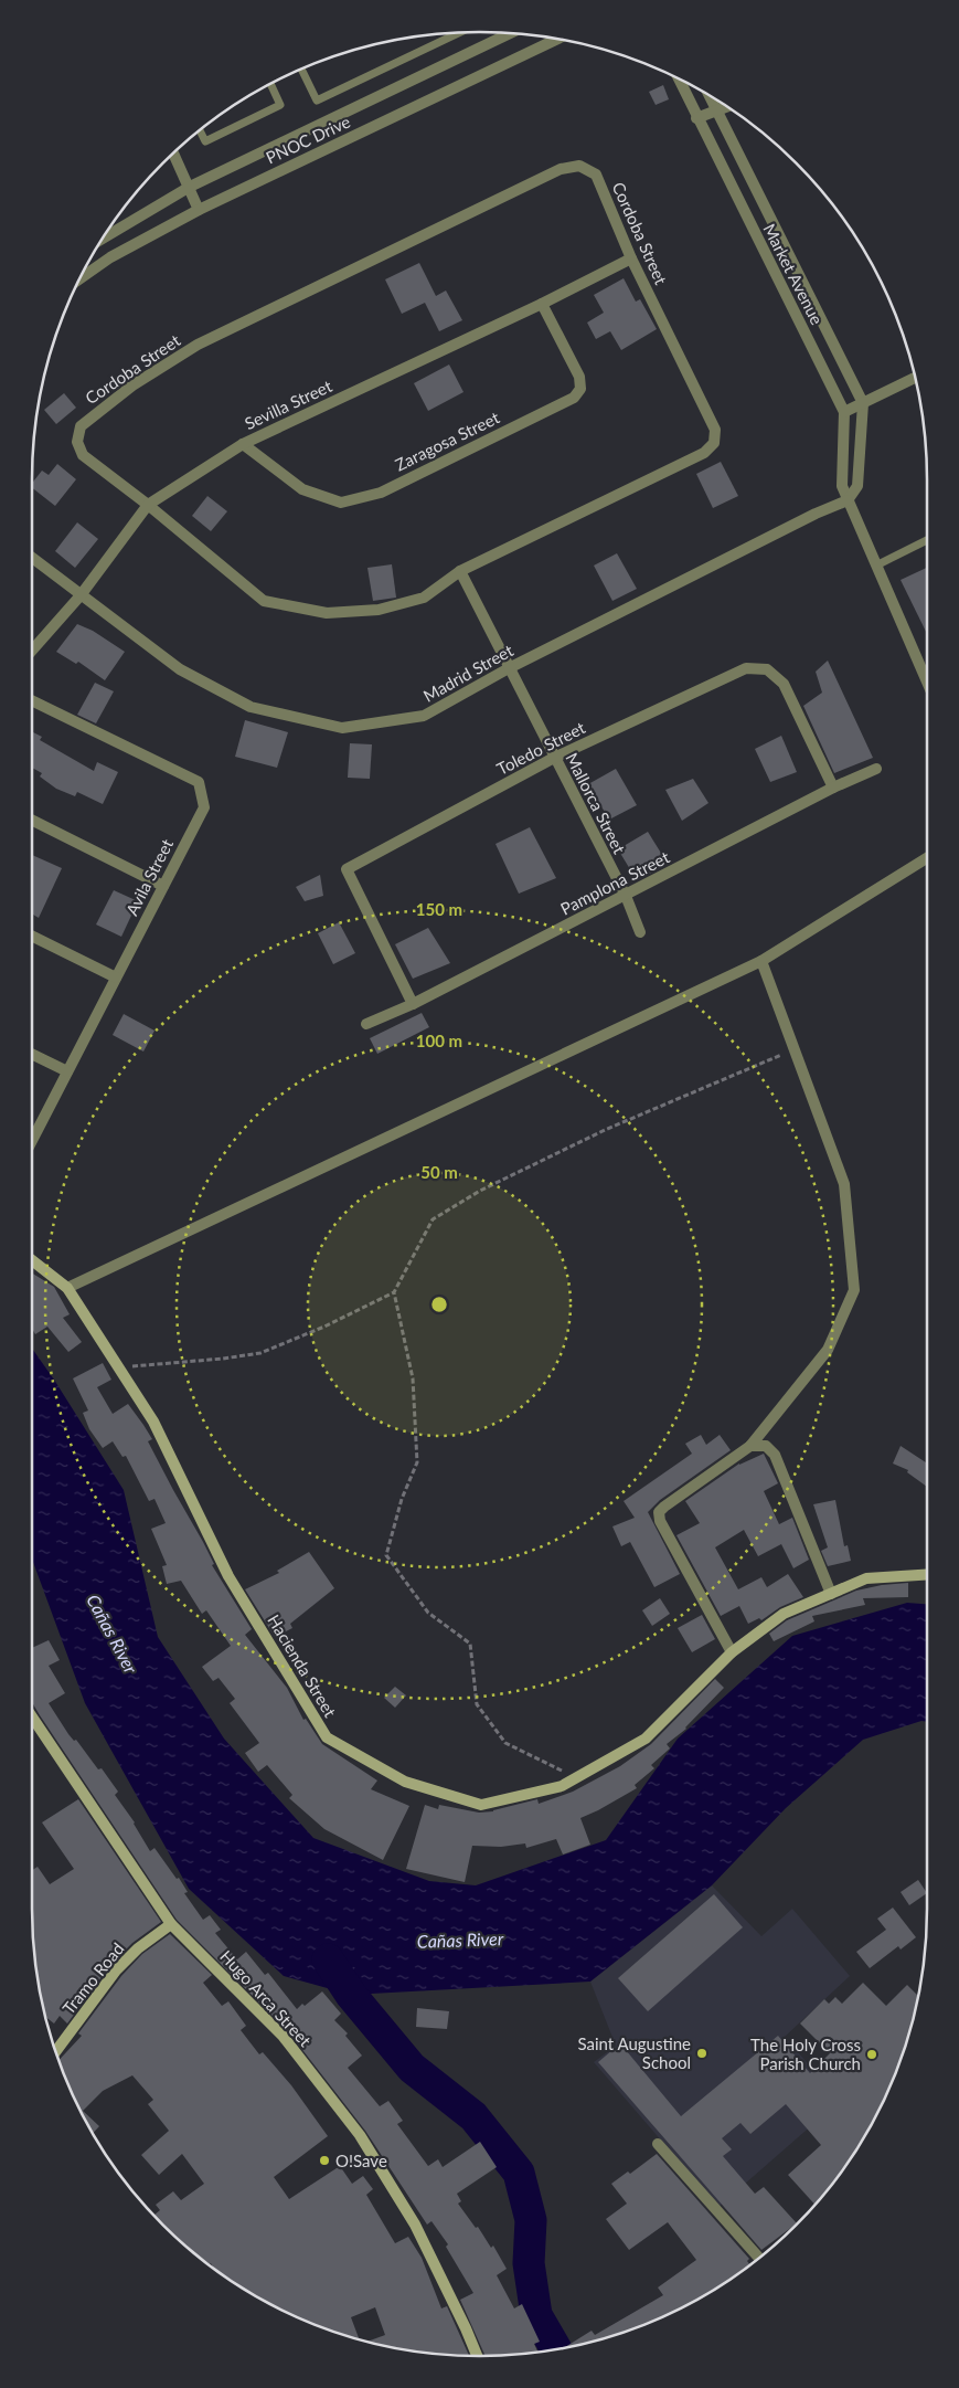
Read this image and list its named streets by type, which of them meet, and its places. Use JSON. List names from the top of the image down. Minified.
{"streets":{"street":["PNOC Drive","Cordoba Street","Market Avenue","Sevilla Street","Zaragosa Street","Madrid Street","Toledo Street","Mallorca Street","Avila Street","Pamplona Street","Hacienda Street","Tramo Road","Hugo Arca Street"]},"crossings":[["Cordoba Street","Sevilla Street"],["Cordoba Street","Mallorca Street"],["Market Avenue","Madrid Street"],["Sevilla Street","Zaragosa Street"],["Sevilla Street","Madrid Street"],["Madrid Street","Mallorca Street"],["Toledo Street","Mallorca Street"],["Toledo Street","Pamplona Street"],["Mallorca Street","Pamplona Street"],["Tramo Road","Hugo Arca Street"]],"water":["Cañas River"],"places":["Saint Augustine School","The Holy Cross Parish Church","O!Save"],"rings":["150 m","100 m","50 m"]}
